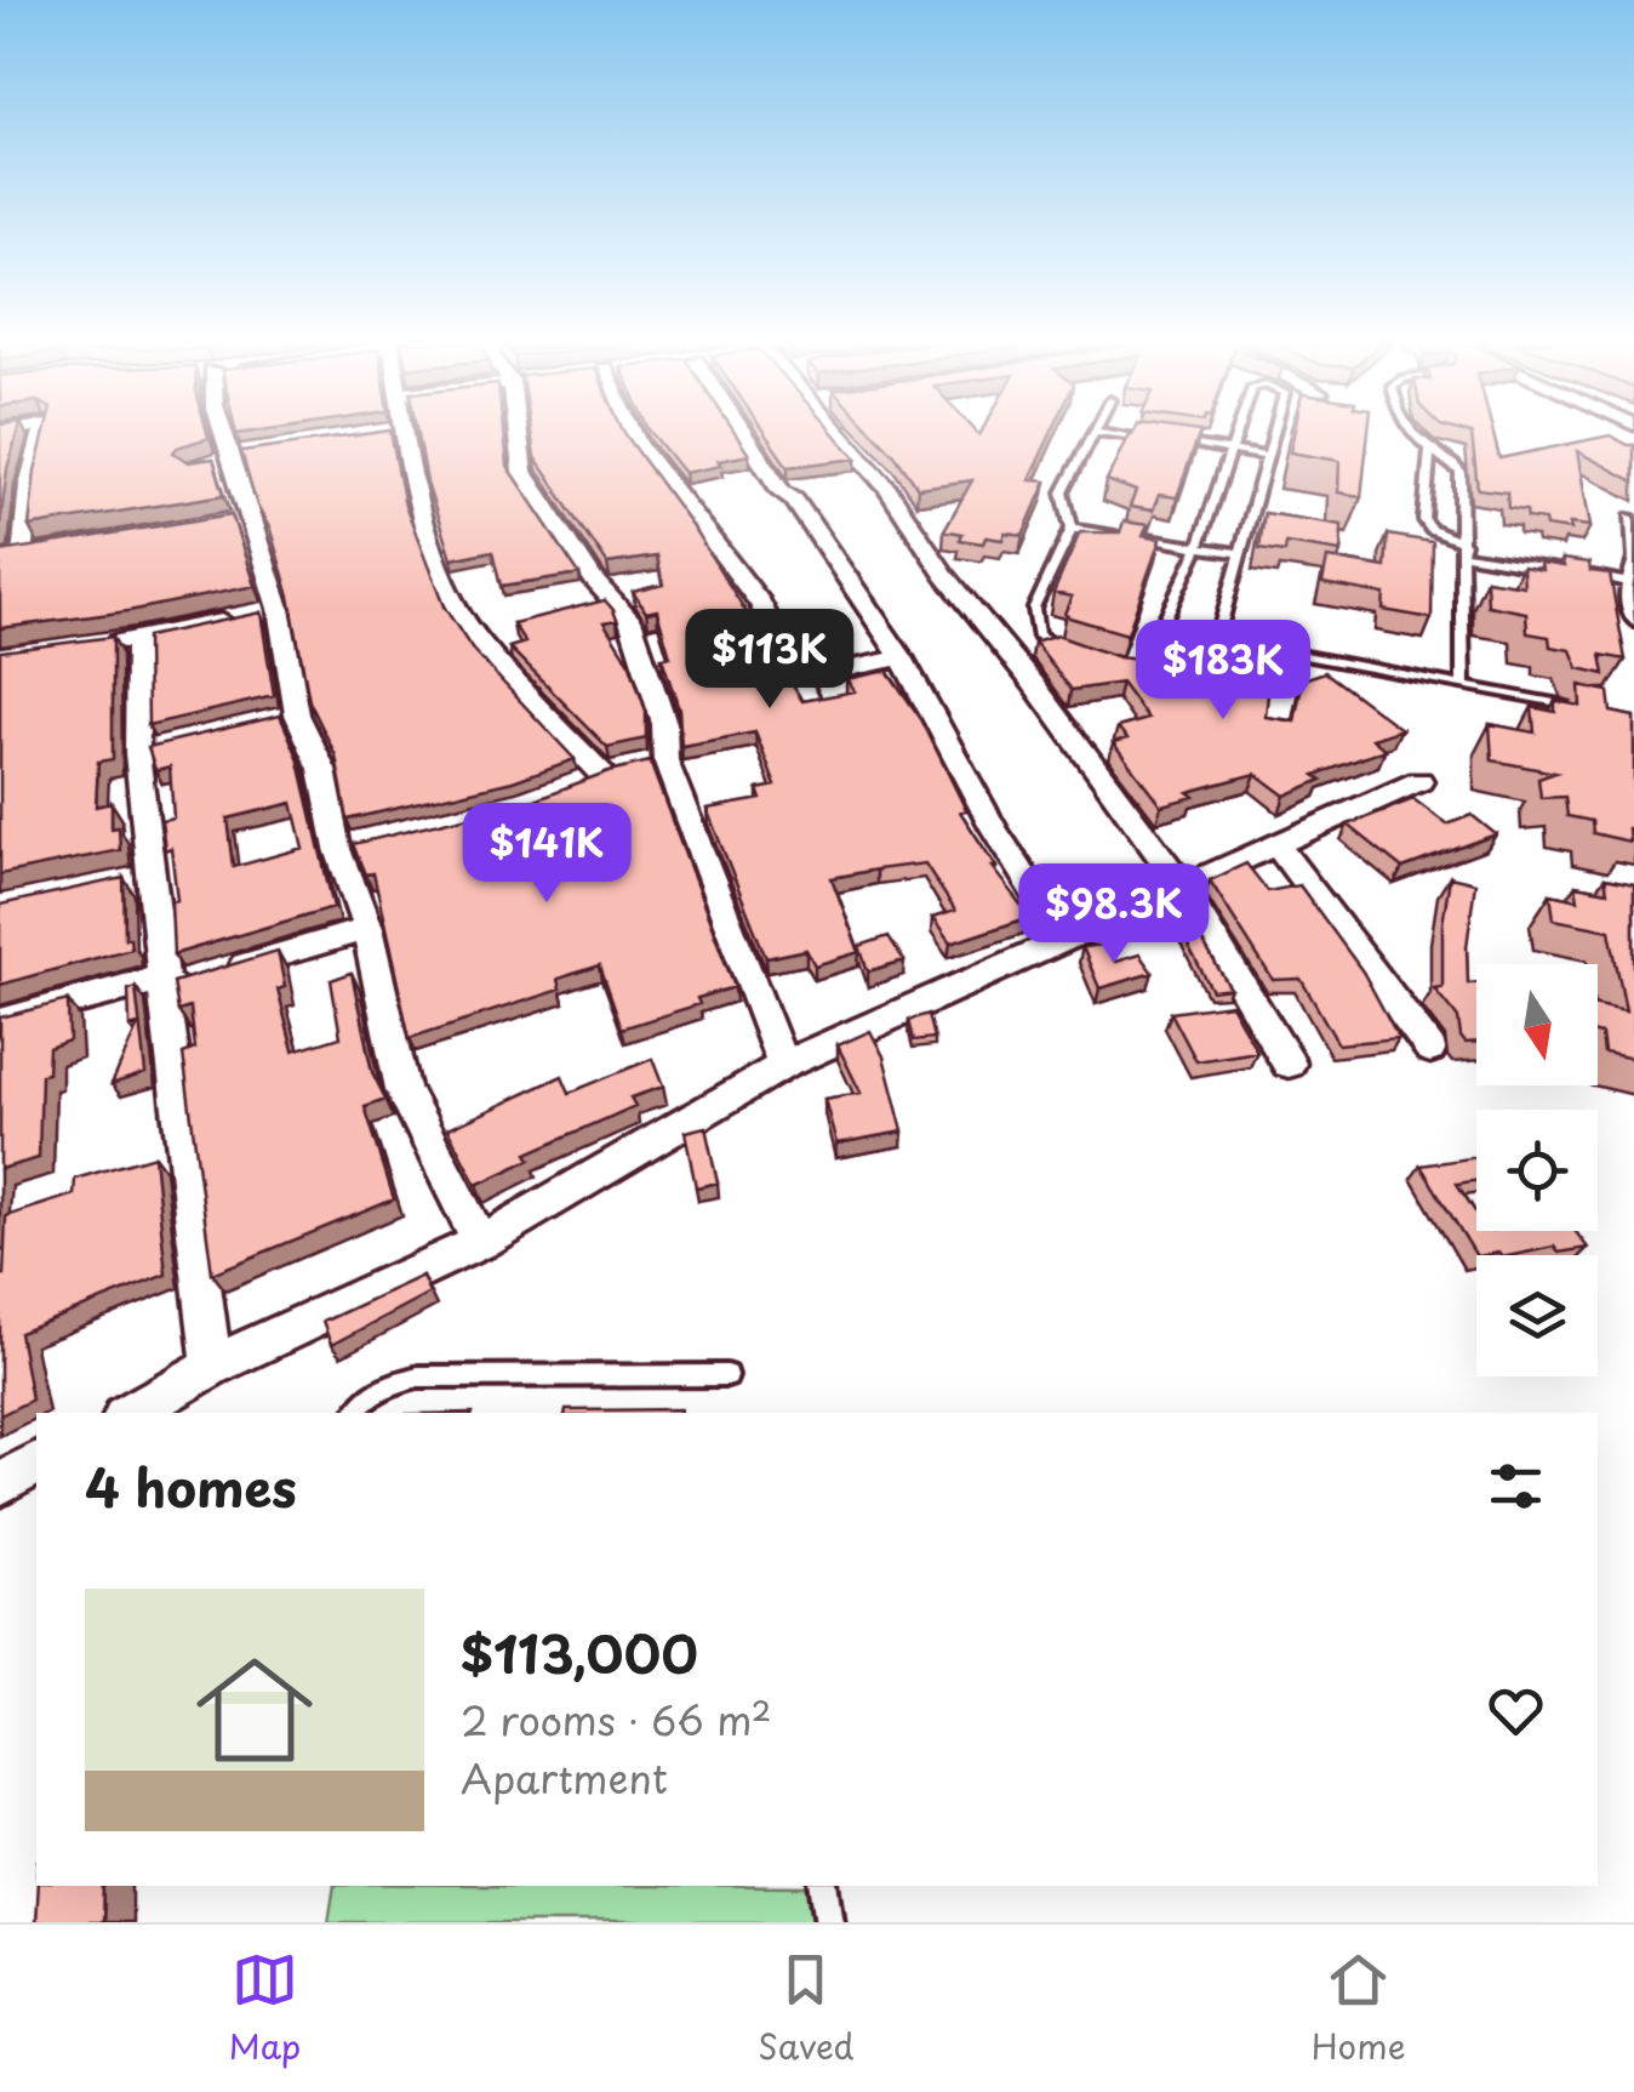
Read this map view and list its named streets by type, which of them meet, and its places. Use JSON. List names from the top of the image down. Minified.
{"north":"bottom","page":{"price":["$113K","$183K","$141K","$98.3K"],"heading":"4 homes","list":[{"name":"$113,000","note":"2 rooms · 66 m² · Apartment"}],"tabs":["Map","Saved","Home"]}}
